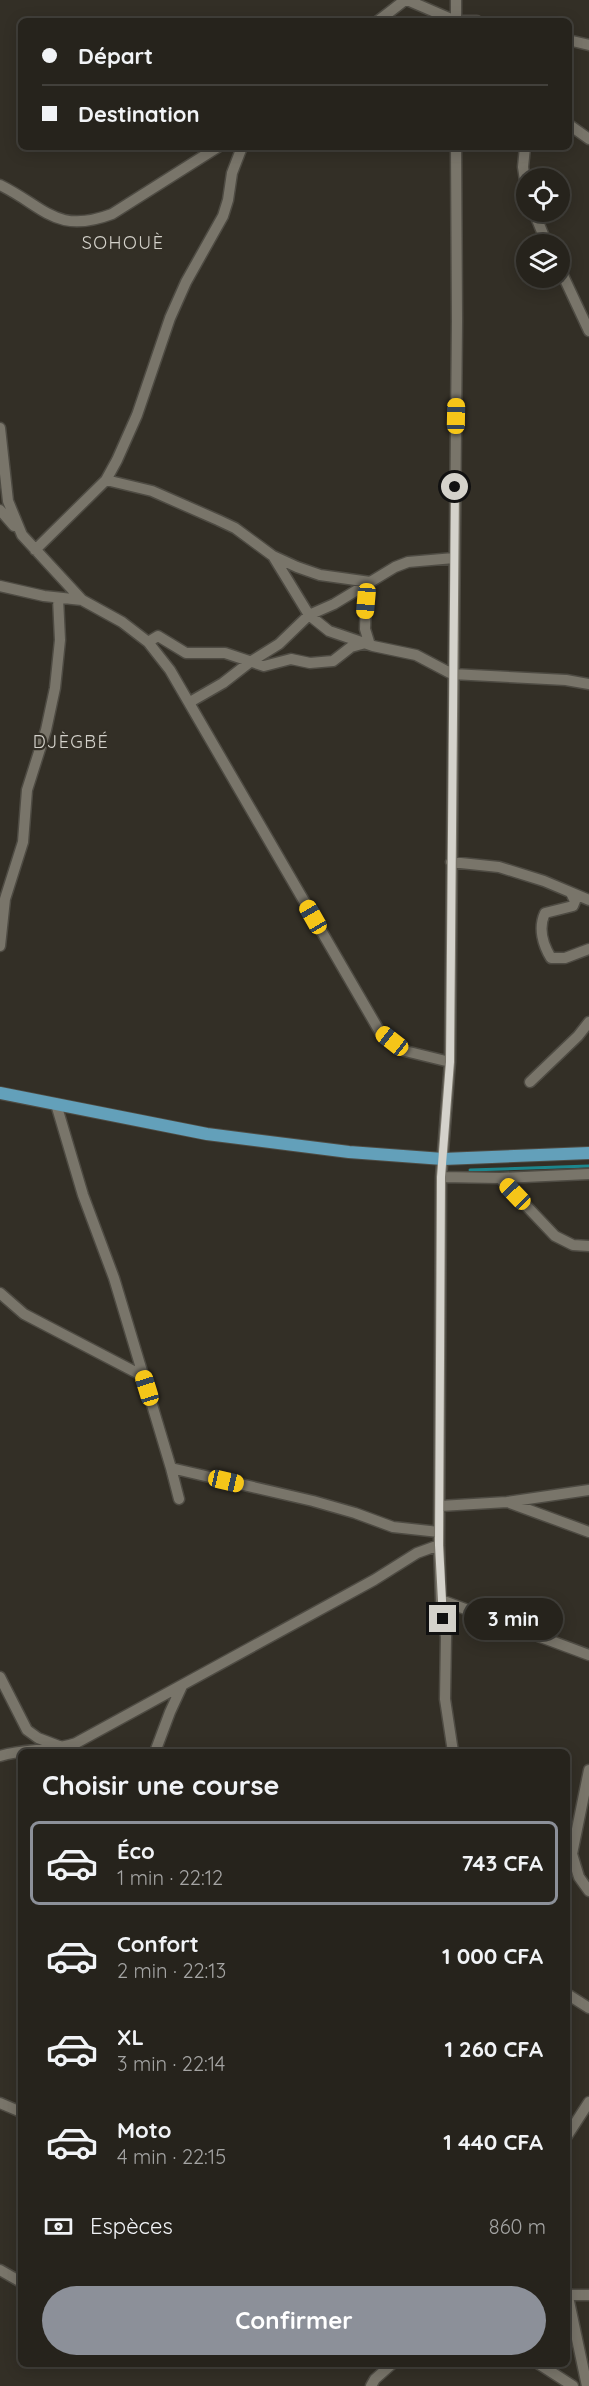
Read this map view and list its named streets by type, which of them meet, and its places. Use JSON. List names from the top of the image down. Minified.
{"districts":["SOHOUÈ","DJÈGBÉ"],"page":{"banner":["Départ","Destination"],"bubble":"3 min","heading":"Choisir une course","list":[{"name":"Éco","note":"1 min · 22:12","value":"743 CFA"},{"name":"Confort","note":"2 min · 22:13","value":"1 000 CFA"},{"name":"XL","note":"3 min · 22:14","value":"1 260 CFA"},{"name":"Moto","note":"4 min · 22:15","value":"1 440 CFA"}],"pay":["Espèces","860 m"],"buttons":"Confirmer"}}
